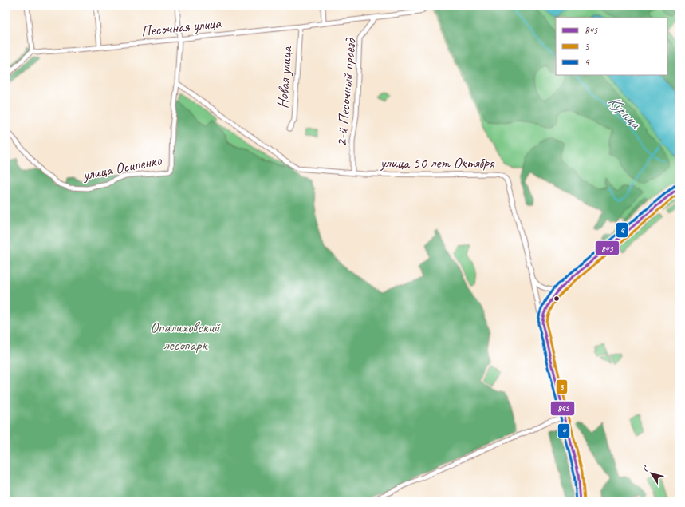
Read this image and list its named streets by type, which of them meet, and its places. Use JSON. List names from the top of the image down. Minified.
{"streets":{"street":["Песочная улица","Новая улица","2-й Песочный проезд","улица 50 лет Октября","улица Осипенко"]},"crossings":[["Песочная улица","Новая улица"],["Песочная улица","2-й Песочный проезд"],["2-й Песочный проезд","улица 50 лет Октября"],["улица 50 лет Октября","улица Осипенко"]],"water":["Курица"],"parks":["Опалиховский лесопарк"],"lines":["transit line 4","transit line 845","transit line 3"],"legend":["845","3","4"],"north":"top left"}
